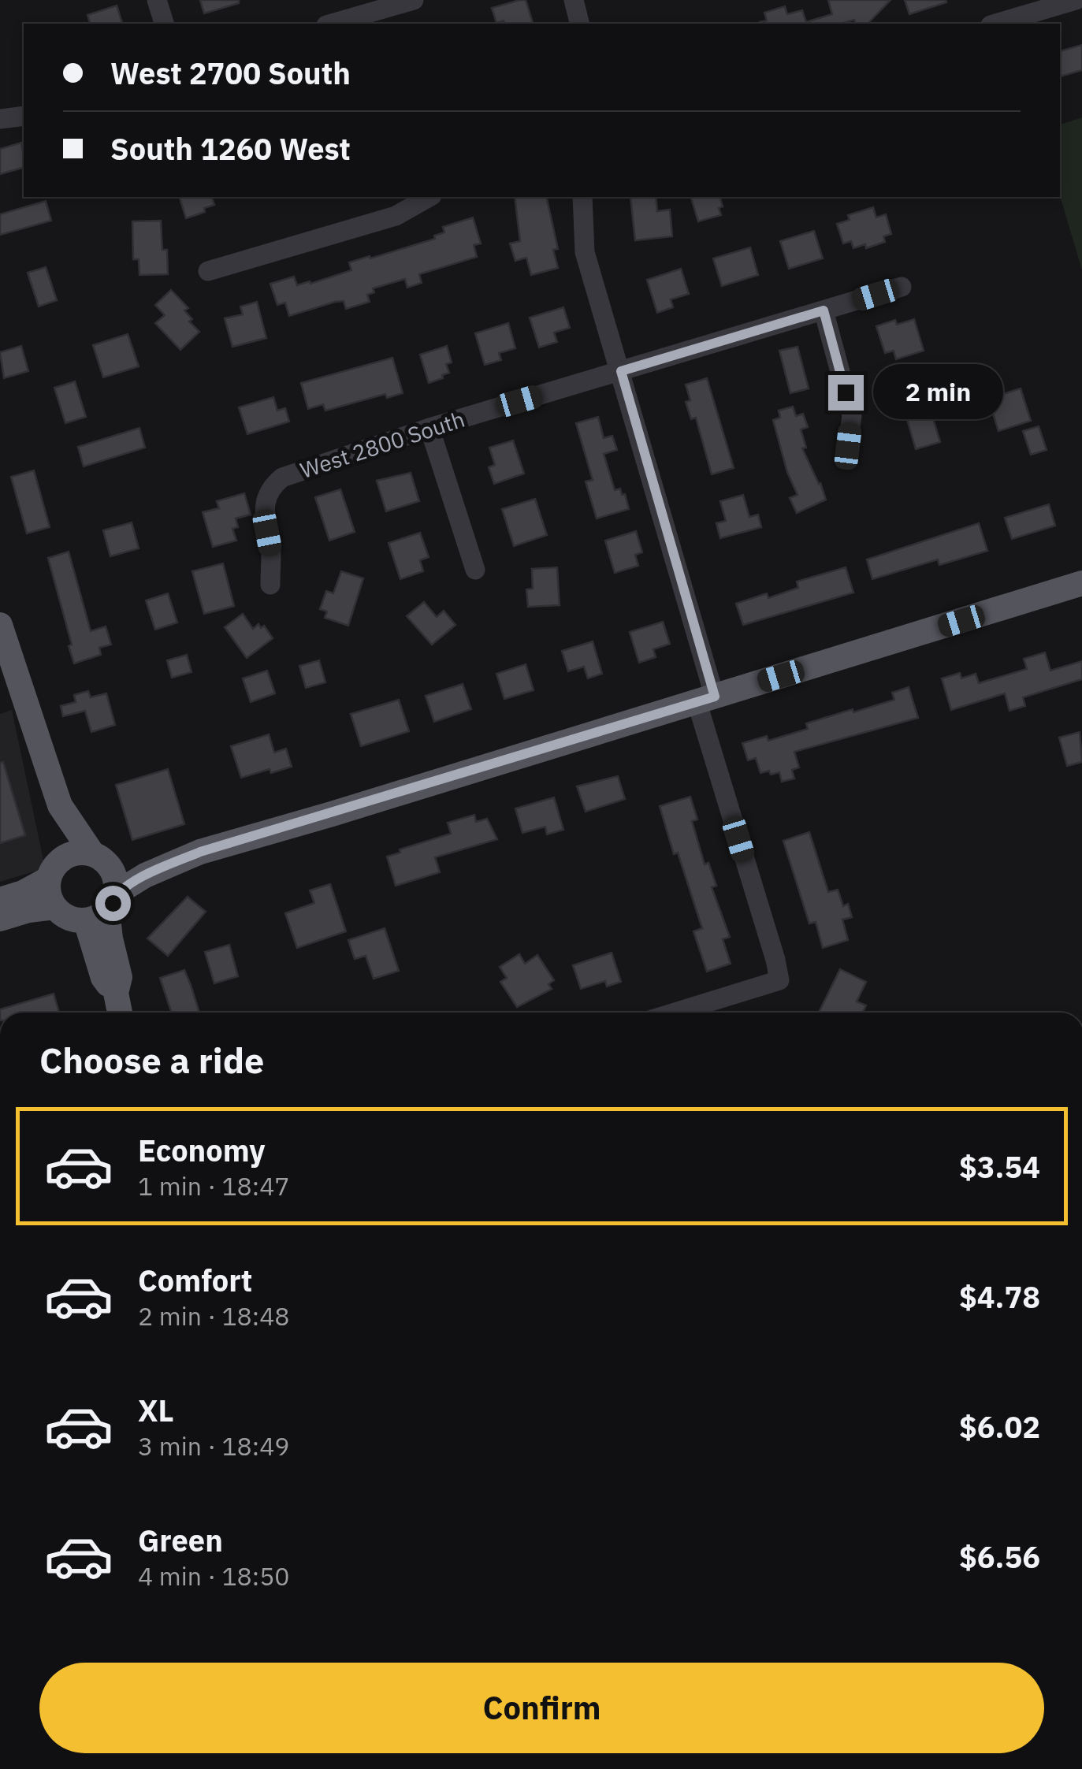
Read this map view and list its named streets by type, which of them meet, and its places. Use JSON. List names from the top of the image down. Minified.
{"streets":{"street":["West 2800 South"]},"page":{"banner":["West 2700 South","South 1260 West"],"bubble":"2 min","heading":"Choose a ride","list":[{"name":"Economy","note":"1 min · 18:47","value":"$3.54"},{"name":"Comfort","note":"2 min · 18:48","value":"$4.78"},{"name":"XL","note":"3 min · 18:49","value":"$6.02"},{"name":"Green","note":"4 min · 18:50","value":"$6.56"}],"buttons":"Confirm"}}
